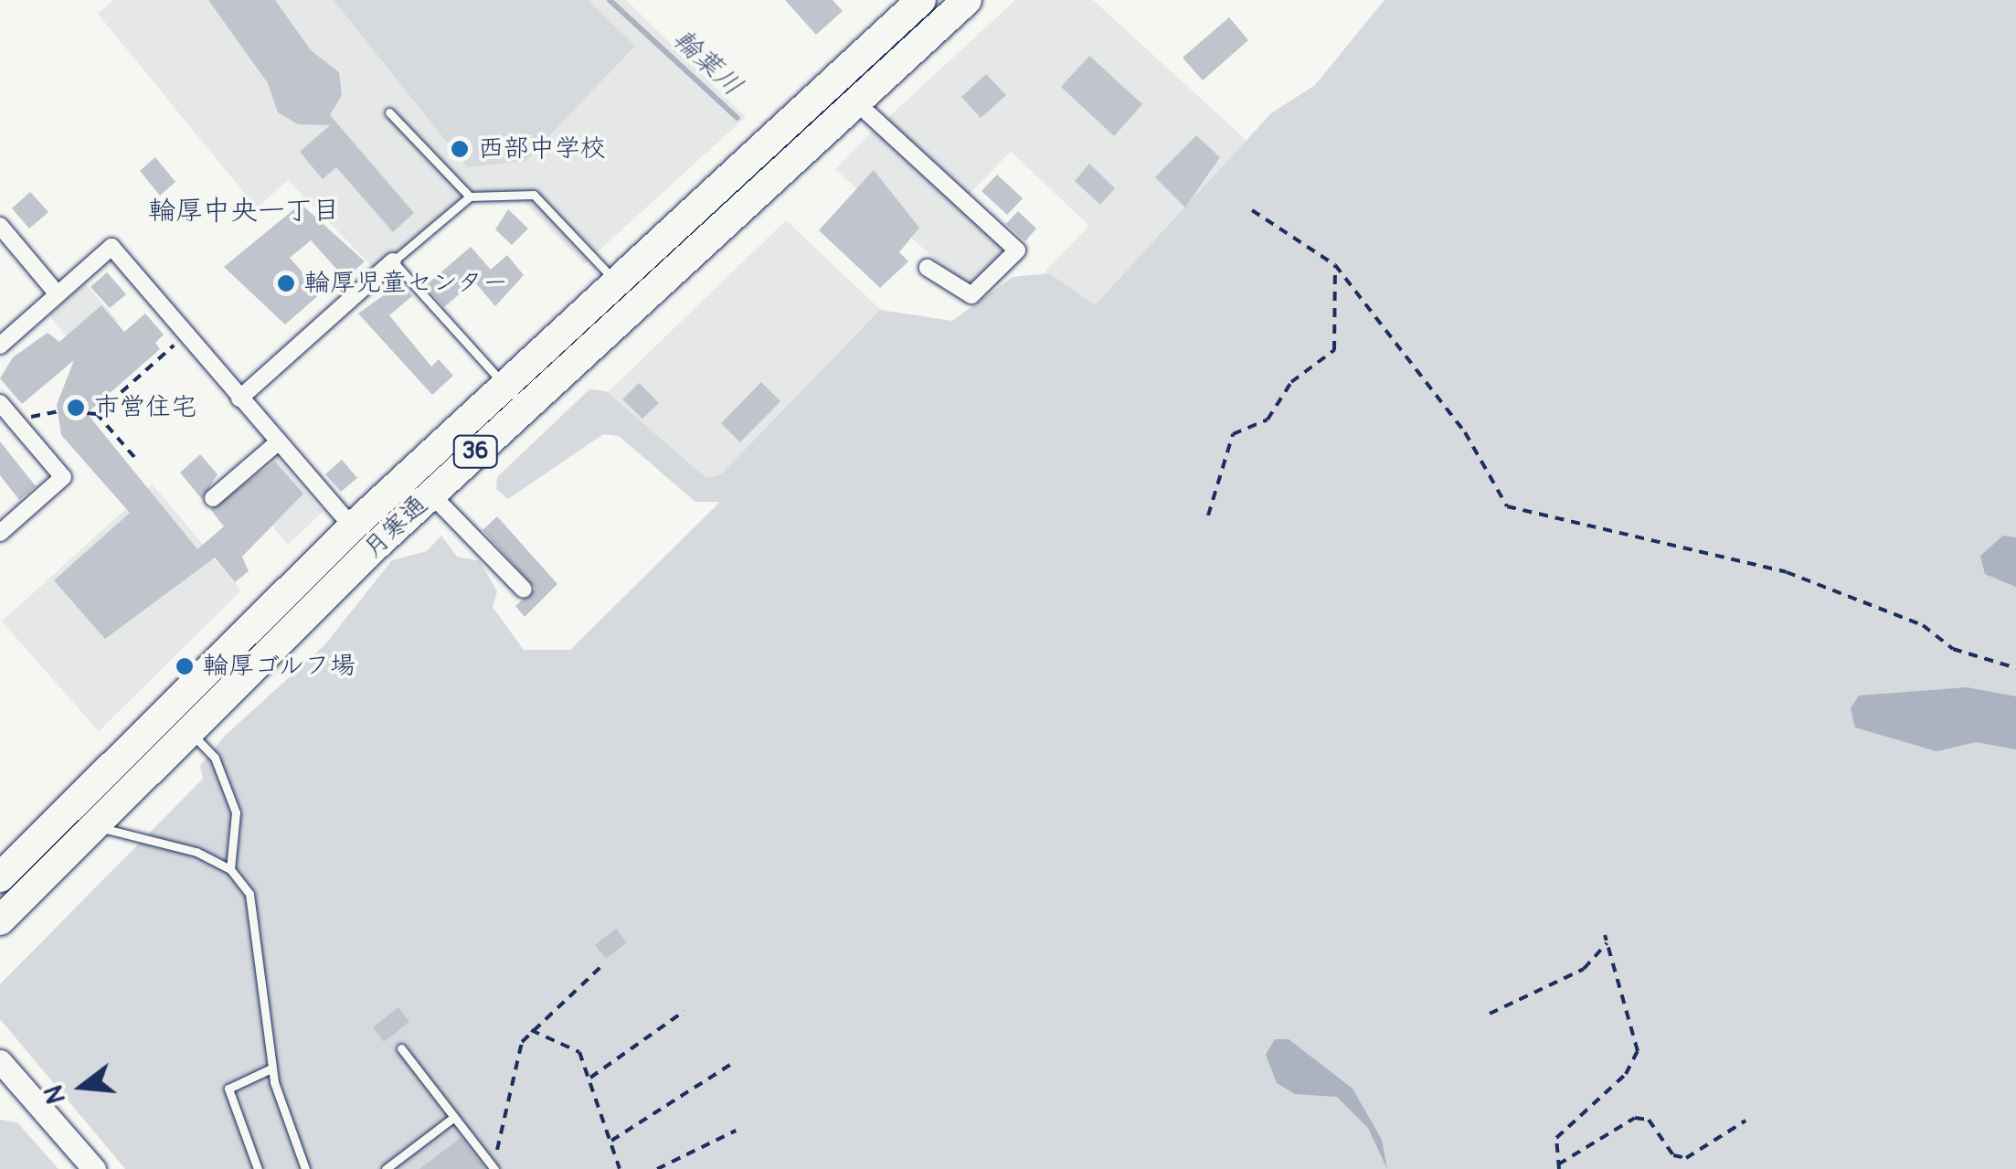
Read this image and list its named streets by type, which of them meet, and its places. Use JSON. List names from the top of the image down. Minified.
{"streets":{"highway":["36","月寒通"]},"districts":["輪厚中央一丁目"],"water":["輪葉川"],"places":["西部中学校","輪厚児童センター","市営住宅","輪厚ゴルフ場"],"north":"left"}
